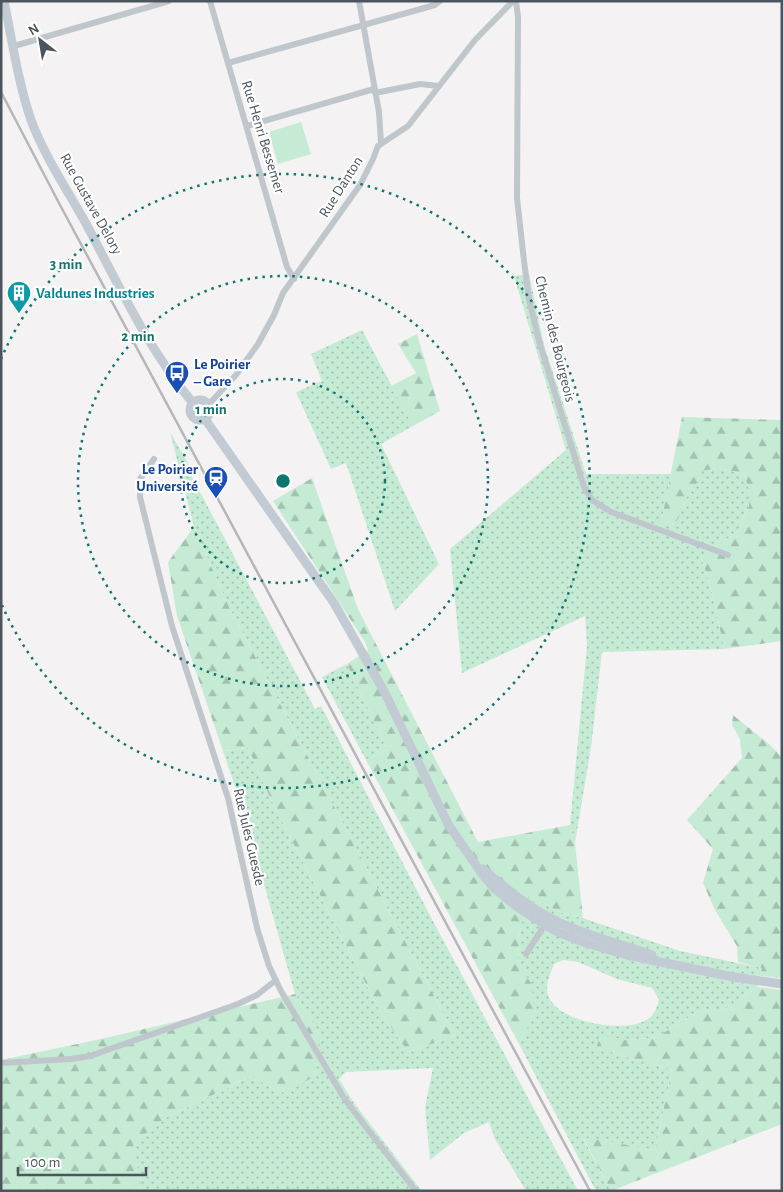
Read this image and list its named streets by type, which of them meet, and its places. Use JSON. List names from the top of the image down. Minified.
{"streets":{"street":["Rue Henri Bessemer","Rue Danton","Rue Gustave Delory","Chemin des Bourgeois","Rue Jules Guesde"]},"crossings":[["Rue Henri Bessemer","Rue Danton"],["Rue Danton","Rue Gustave Delory"]],"places":{"building":["Valdunes Industries"],"bus stop":["Le Poirier – Gare"],"station":["Le Poirier Université"]},"scale_bar":"100 m","north":"top left","rings":["3 min","2 min","1 min"]}
